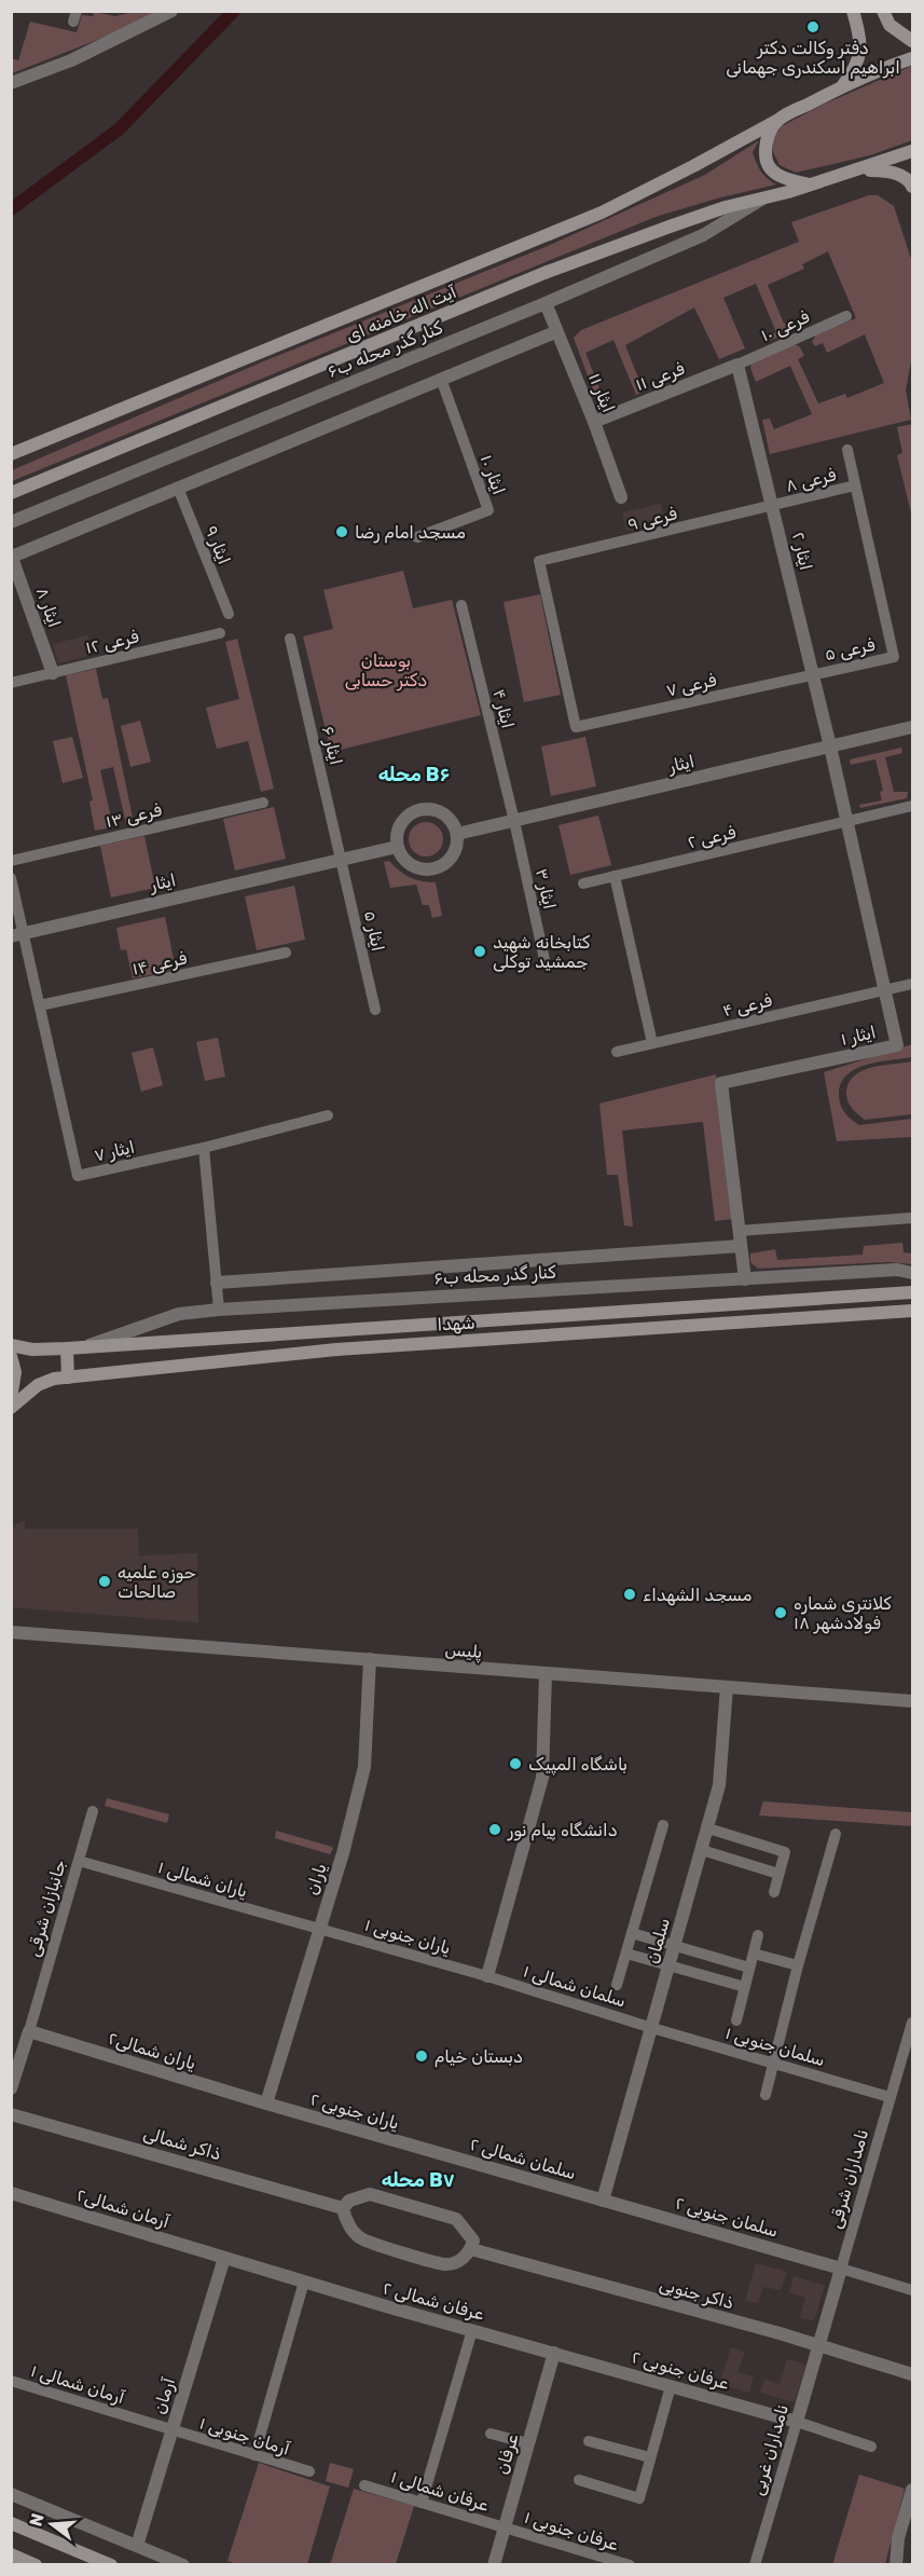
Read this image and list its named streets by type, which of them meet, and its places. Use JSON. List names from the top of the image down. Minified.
{"streets":{"main road":["آیت اله خامنه ای","شهدا"],"street":["فرعی ۱۰","کنار گذر محله ب۶","فرعی ۱۱","ایثار ۱۱","ایثار ۱۰","فرعی ۸","فرعی ۹","ایثار ۹","ایثار ۲","ایثار ۸","فرعی ۱۲","فرعی ۵","فرعی ۷","ایثار ۴","ایثار ۶","ایثار","فرعی ۱۳","فرعی ۲","ایثار ۳","ایثار ۵","فرعی ۱۴","فرعی ۴","ایثار ۱","ایثار ۷","پلیس","یاران شمالی ۱","یاران","جانبازان شرقی","یاران جنوبی ۱","سلمان","سلمان شمالی ۱","سلمان جنوبی ۱","یاران شمالی۲","یاران جنوبی ۲","ذاکر شمالی","سلمان شمالی ۲","نامداران شرقی","آرمان شمالی۲","سلمان جنوبی ۲","ذاکر جنوبی","عرفان شمالی ۲","عرفان جنوبی ۲","آرمان شمالی ۱","آرمان","آرمان جنوبی ۱","نامداران غربی","عرفان","عرفان شمالی ۱","عرفان جنوبی ۱"]},"crossings":[["آیت اله خامنه ای","کنار گذر محله ب۶"],["فرعی ۱۰","فرعی ۱۱"],["فرعی ۱۰","ایثار ۲"],["کنار گذر محله ب۶","ایثار ۱۱"],["کنار گذر محله ب۶","ایثار ۱"],["کنار گذر محله ب۶","شهدا"],["فرعی ۱۱","ایثار ۱۱"],["فرعی ۱۱","ایثار ۲"],["فرعی ۸","فرعی ۹"],["فرعی ۸","ایثار ۲"],["فرعی ۸","فرعی ۵"],["فرعی ۹","ایثار ۲"],["فرعی ۹","فرعی ۷"],["ایثار ۲","فرعی ۵"],["ایثار ۲","فرعی ۷"],["ایثار ۲","ایثار"],["ایثار ۲","ایثار ۱"],["ایثار ۸","فرعی ۱۲"],["فرعی ۵","فرعی ۷"],["ایثار ۴","ایثار"],["ایثار ۴","ایثار ۳"],["ایثار ۶","ایثار"],["ایثار ۶","ایثار ۵"],["ایثار","ایثار ۳"],["ایثار","ایثار ۵"],["ایثار","ایثار ۱"],["ایثار","ایثار ۷"],["فرعی ۲","ایثار ۱"],["فرعی ۱۴","ایثار ۷"],["فرعی ۴","ایثار ۱"],["پلیس","یاران"],["پلیس","سلمان"],["یاران شمالی ۱","یاران"],["یاران شمالی ۱","جانبازان شرقی"],["یاران شمالی ۱","یاران جنوبی ۱"],["یاران","یاران جنوبی ۱"],["یاران","یاران شمالی۲"],["یاران","یاران جنوبی ۲"],["جانبازان شرقی","یاران شمالی۲"],["یاران جنوبی ۱","سلمان شمالی ۱"],["سلمان","سلمان شمالی ۱"],["سلمان","سلمان جنوبی ۱"],["سلمان","سلمان شمالی ۲"],["سلمان","سلمان جنوبی ۲"],["سلمان شمالی ۱","سلمان جنوبی ۱"],["سلمان جنوبی ۱","نامداران شرقی"],["یاران شمالی۲","یاران جنوبی ۲"],["یاران جنوبی ۲","سلمان شمالی ۲"],["سلمان شمالی ۲","سلمان جنوبی ۲"],["نامداران شرقی","سلمان جنوبی ۲"],["نامداران شرقی","ذاکر جنوبی"],["نامداران شرقی","نامداران غربی"],["آرمان شمالی۲","عرفان شمالی ۲"],["آرمان شمالی۲","آرمان"],["ذاکر جنوبی","نامداران غربی"],["عرفان شمالی ۲","عرفان جنوبی ۲"],["عرفان شمالی ۲","عرفان"],["عرفان جنوبی ۲","نامداران غربی"],["عرفان جنوبی ۲","عرفان"],["آرمان شمالی ۱","آرمان"],["آرمان شمالی ۱","آرمان جنوبی ۱"],["آرمان","آرمان جنوبی ۱"],["عرفان","عرفان شمالی ۱"],["عرفان","عرفان جنوبی ۱"],["عرفان شمالی ۱","عرفان جنوبی ۱"]],"districts":["محله B۶","محله B۷"],"parks":["بوستان دکتر حسابی"],"places":["دفتر وکالت دکتر ابراهیم اسکندری جهمانی","مسجد امام رضا","کتابخانه شهید جمشید توکلی","حوزه علمیه صالحات","مسجد الشهداء","کلانتری شماره ۱۸ فولادشهر","باشگاه المپیک","دانشگاه پیام نور","دبستان خیام"],"north":"left"}
